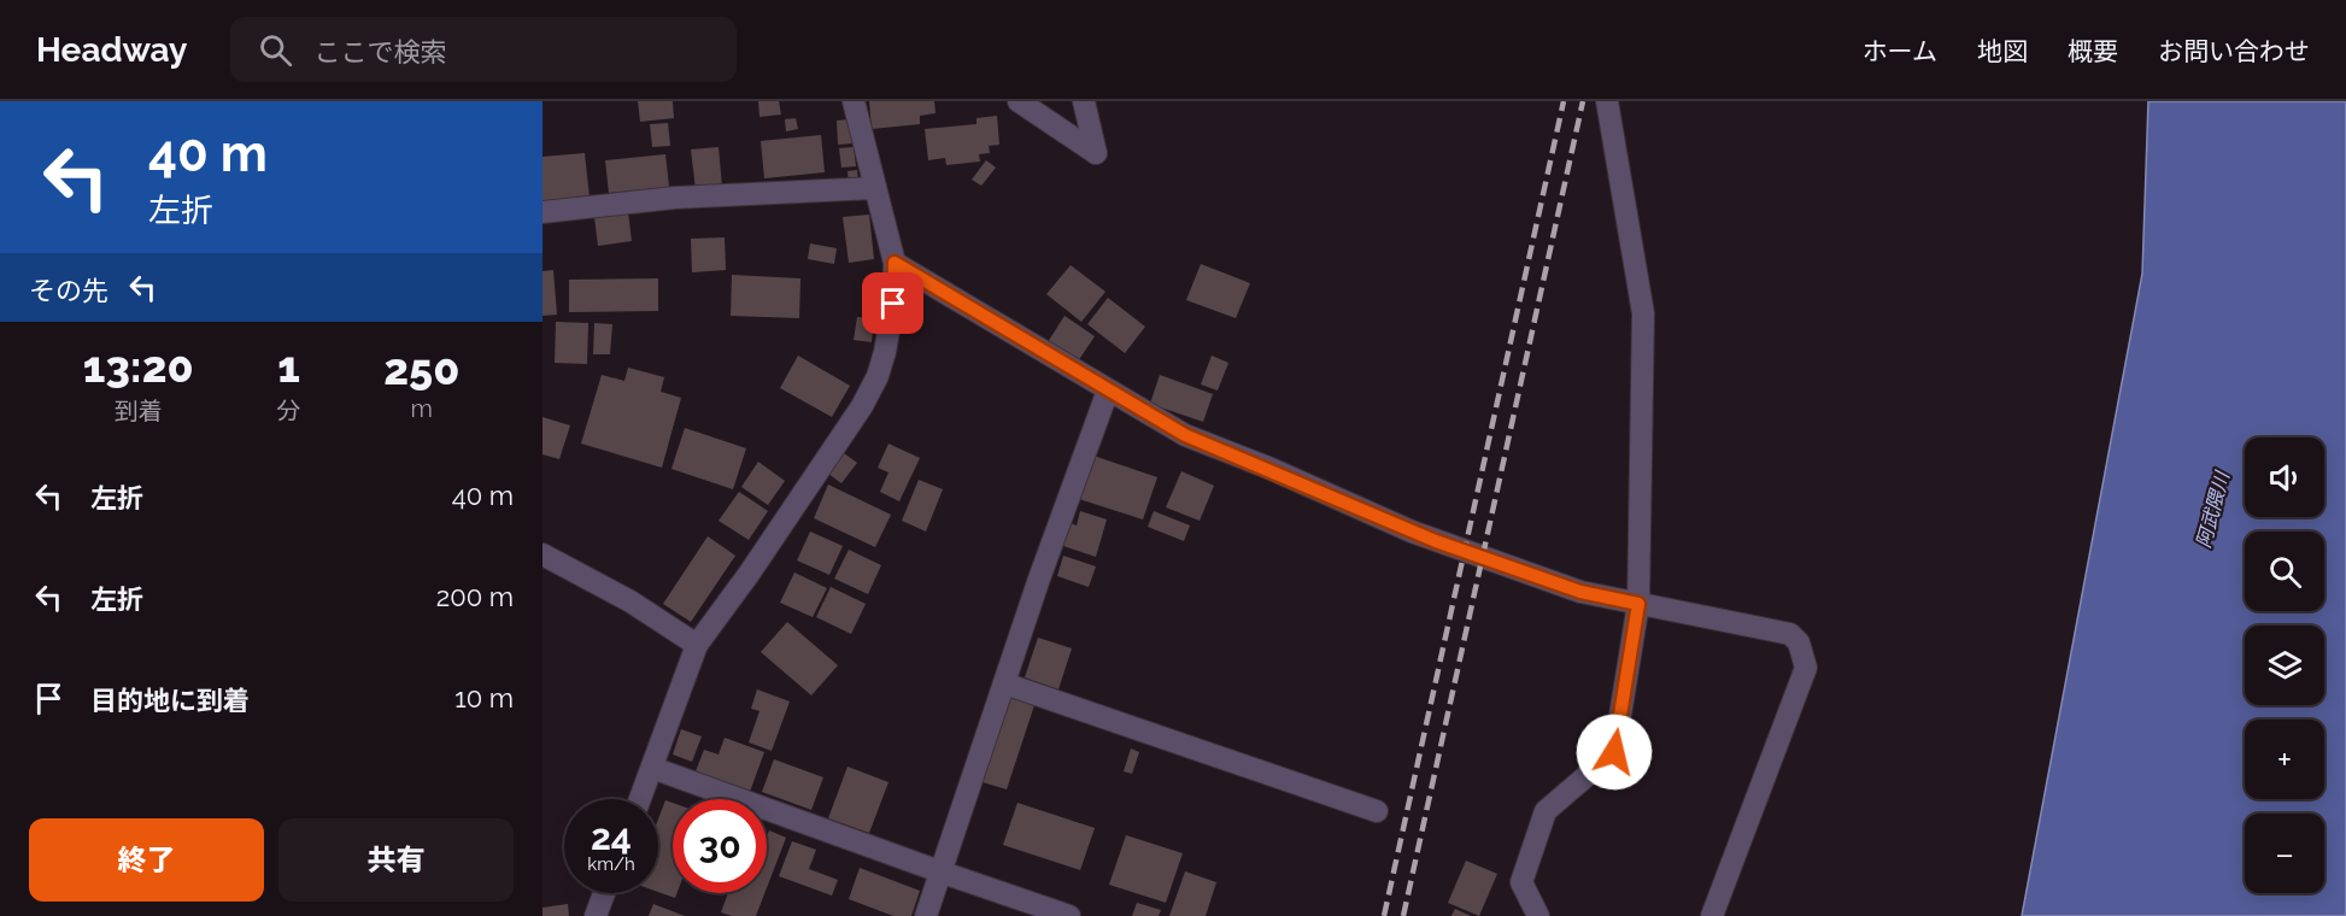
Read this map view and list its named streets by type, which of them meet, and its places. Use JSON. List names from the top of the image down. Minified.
{"water":["阿武隈川"],"page":{"header":"Headway","search":"ここで検索","nav":["ホーム","地図","概要","お問い合わせ"],"turn":["40 m","左折"],"then":"その先","eta":["13:20","到着","1","分","250","m"],"map_buttons":["+","−"],"list":[{"name":"左折","value":"40 m"},{"name":"左折","value":"200 m"},{"name":"目的地に到着","value":"10 m"}],"speed":"24 km/h","limit":"30","buttons":["終了","共有"]}}
